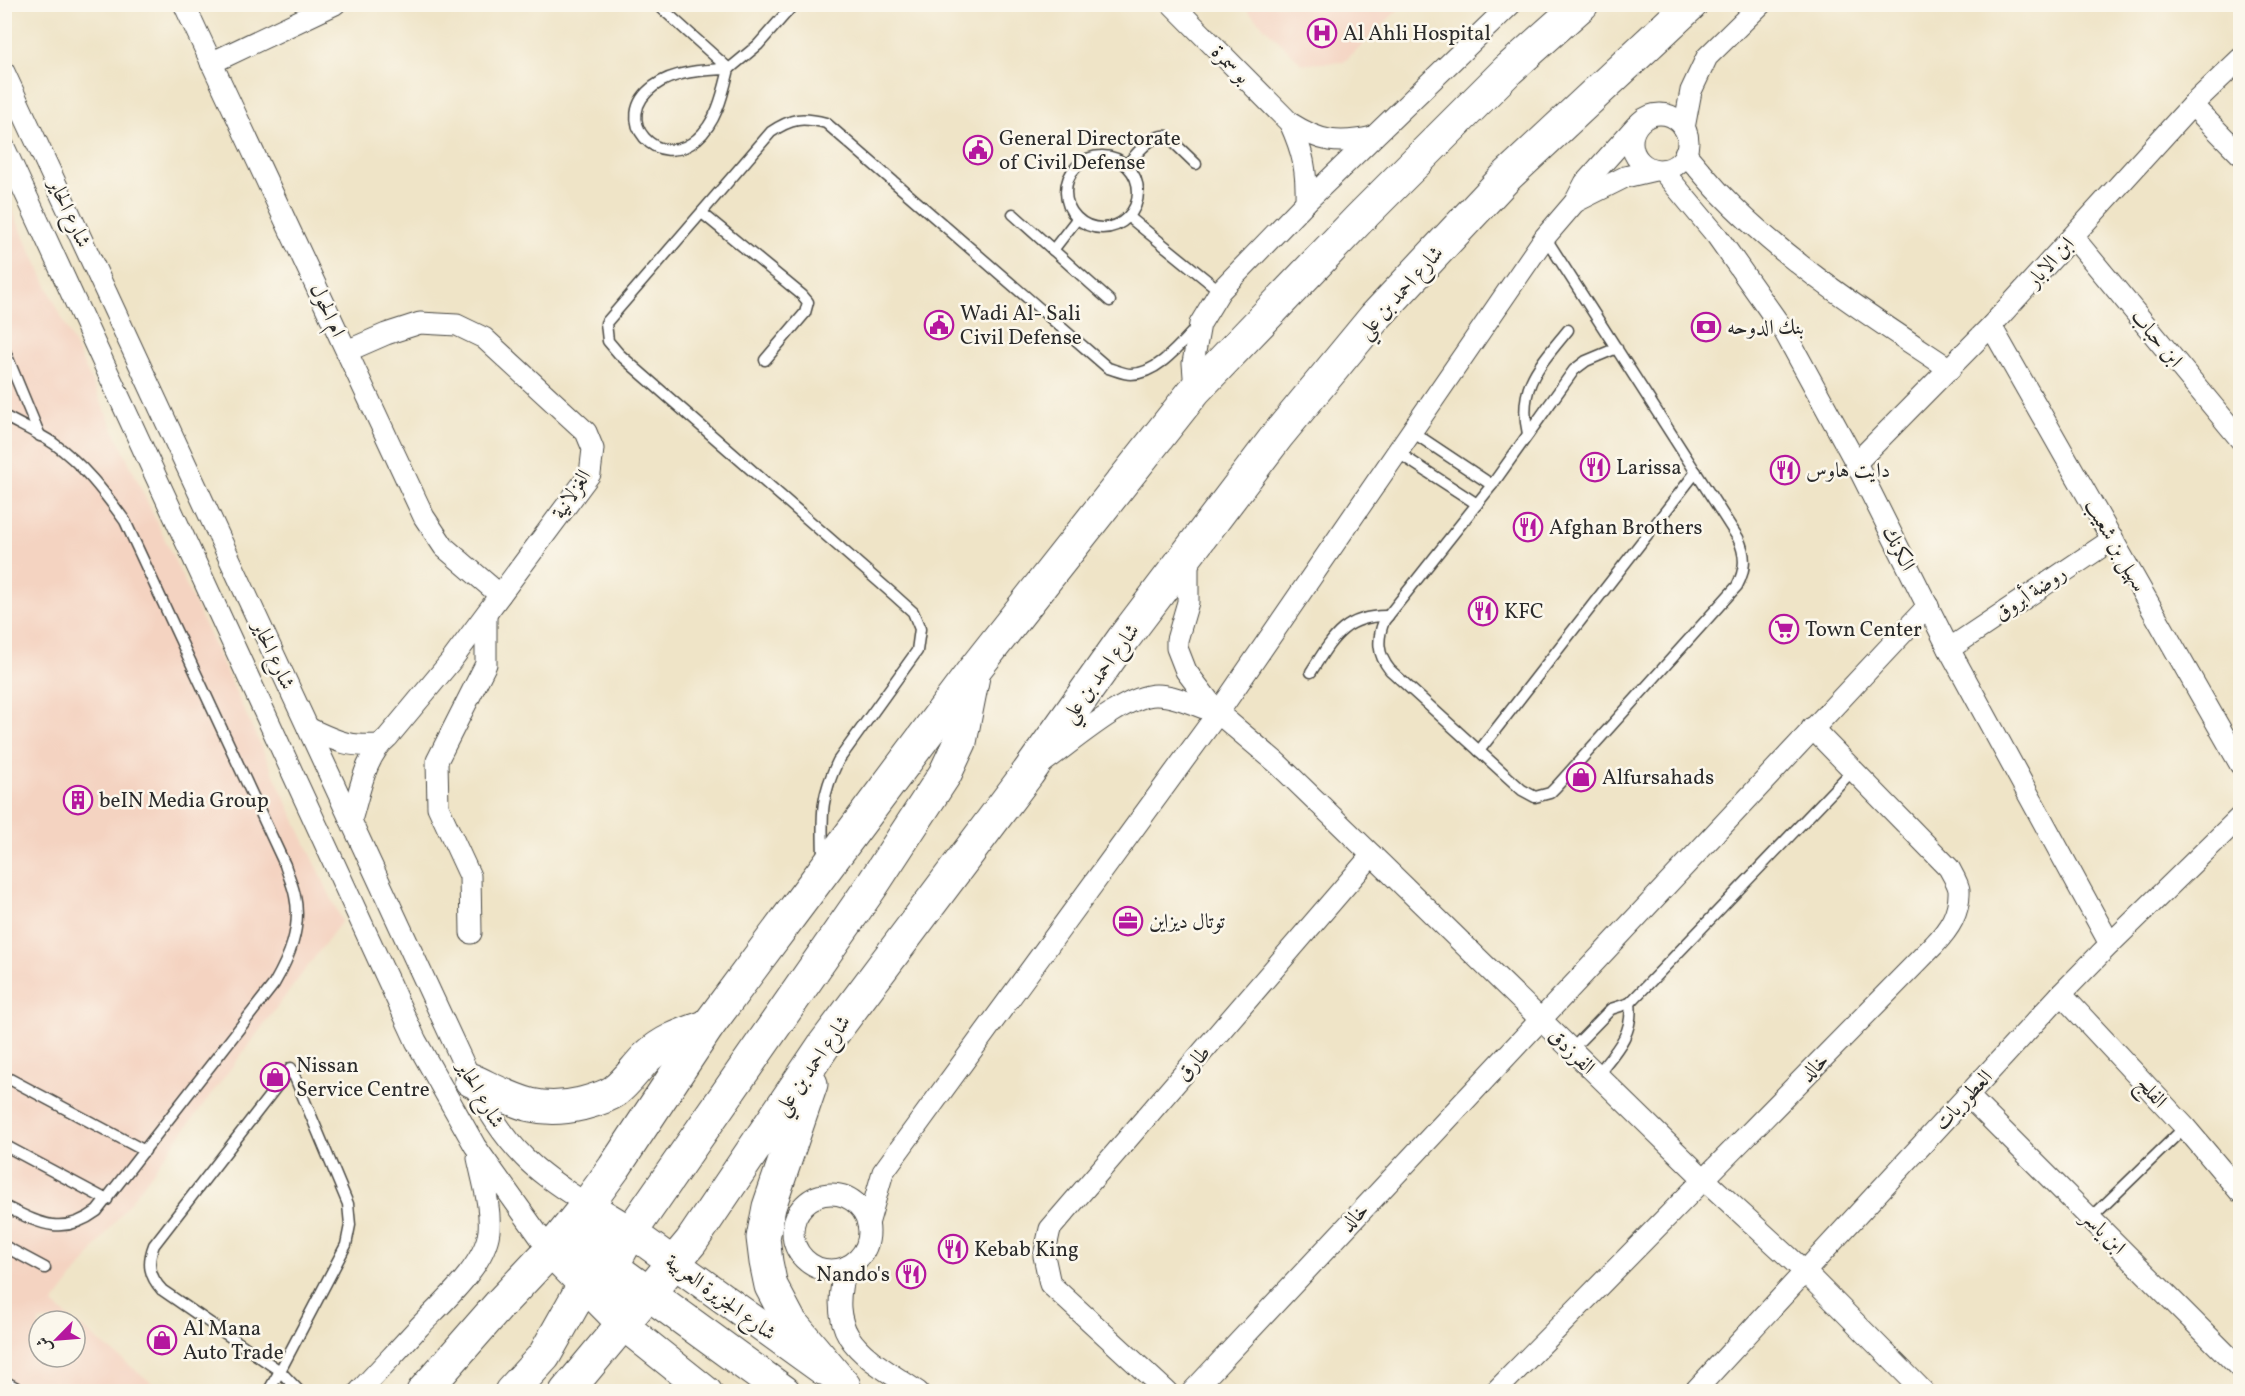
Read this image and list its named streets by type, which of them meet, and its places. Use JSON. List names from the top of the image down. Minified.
{"streets":{"main road":["شارع احمد بن علي","شارع الجزيرة العربية"],"street":["بو سمرة","شارع الحاير","ابن الابار","ام الحول","ابن حباب","الغزلانية","سهيل بن شعيب","الكرنك","روضة أبروق","الفرزدق","طارق","خالد","الفلج","العطوريات","ابن ياسر"]},"crossings":[["شارع الحاير","الغزلانية"],["شارع الحاير","شارع الجزيرة العربية"],["ابن الابار","ابن حباب"],["ابن الابار","سهيل بن شعيب"],["ابن الابار","الكرنك"],["شارع احمد بن علي","الفرزدق"],["شارع احمد بن علي","شارع الجزيرة العربية"],["ام الحول","الغزلانية"],["سهيل بن شعيب","روضة أبروق"],["الكرنك","روضة أبروق"],["الكرنك","خالد"],["الكرنك","العطوريات"],["الفرزدق","طارق"],["الفرزدق","خالد"],["الفرزدق","العطوريات"],["الفلج","العطوريات"],["العطوريات","ابن ياسر"]],"places":{"hospital":["Al Ahli Hospital"],"public building":["General Directorate of Civil Defense","Wadi Al- Sali Civil Defense"],"bank":["بنك الدوحه"],"restaurant":["Larissa","دايت هاوس","Afghan Brothers","KFC","Kebab King","Nando's"],"supermarket":["Town Center"],"shop":["Alfursahads","Nissan Service Centre","Al Mana Auto Trade"],"building":["beIN Media Group"],"office":["توتال ديزاين"]},"north":"bottom left"}
